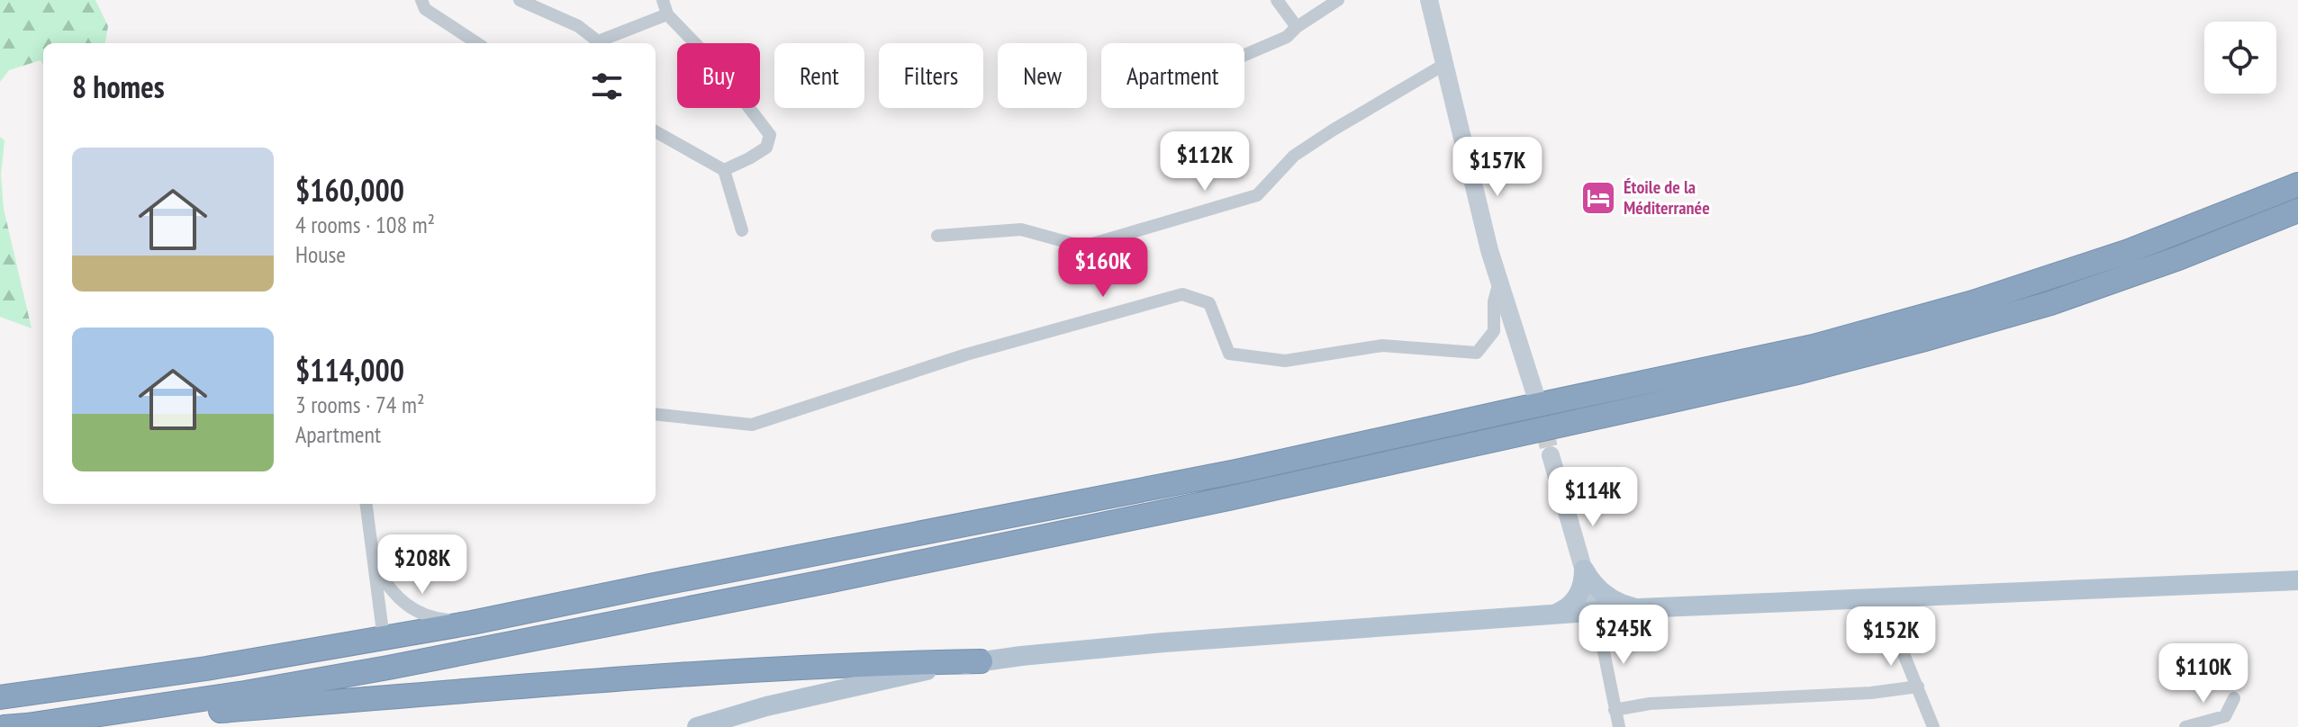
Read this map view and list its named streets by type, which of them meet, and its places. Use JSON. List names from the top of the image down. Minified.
{"places":{"hotel":["Étoile de la Méditerranée"]},"page":{"chip":["Buy","Rent","Filters","New","Apartment"],"heading":"8 homes","list":[{"name":"$160,000","note":"4 rooms · 108 m² · House"},{"name":"$114,000","note":"3 rooms · 74 m² · Apartment"}],"price":["$112K","$157K","$160K","$114K","$208K","$245K","$152K","$110K"]}}
